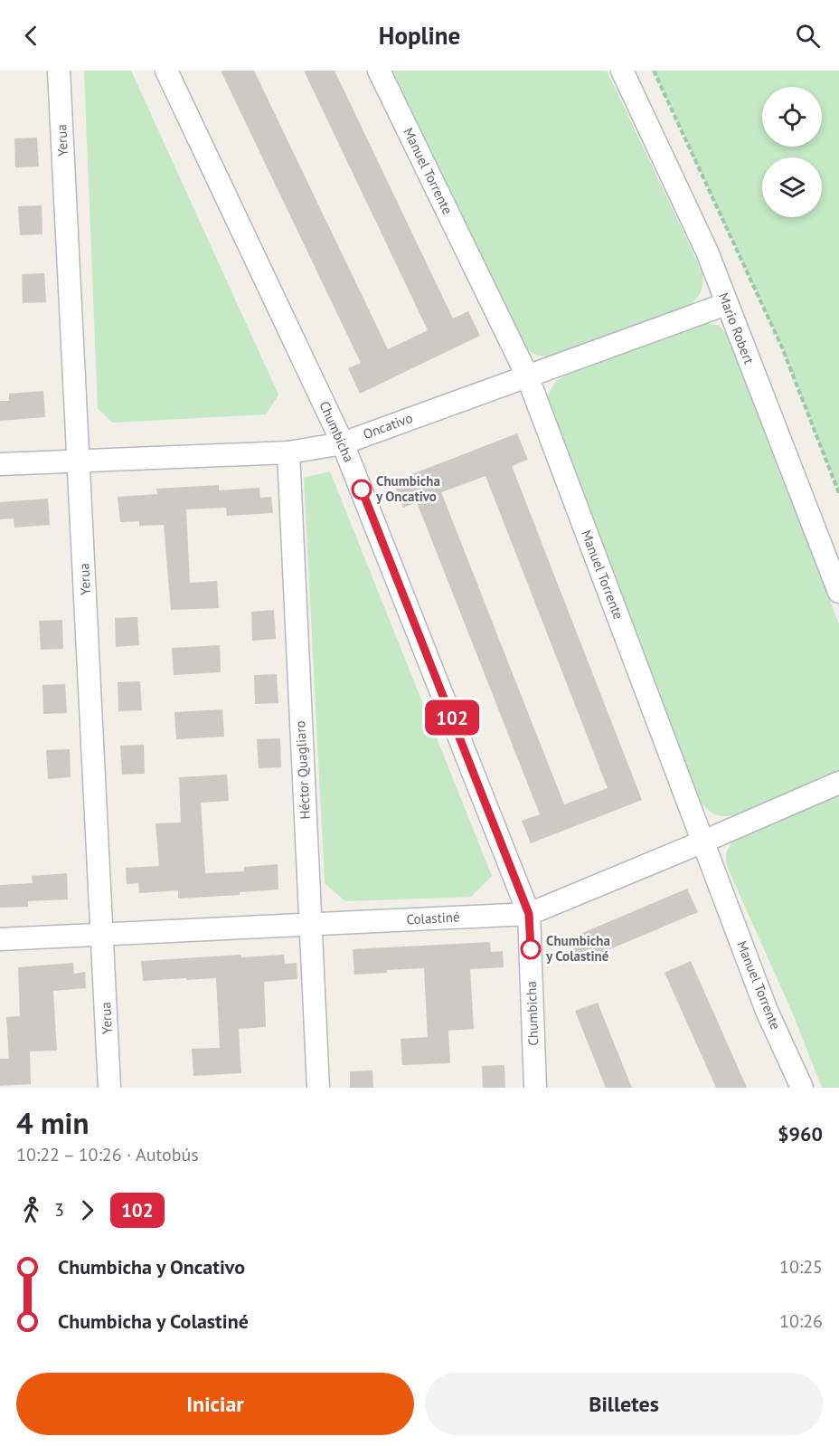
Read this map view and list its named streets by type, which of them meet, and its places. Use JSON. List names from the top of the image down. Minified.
{"streets":{"street":["Yerua","Manuel Torrente","Mario Robert","Oncativo","Chumbicha","Héctor Quagliaro","Colastiné"]},"crossings":[["Yerua","Oncativo"],["Yerua","Colastiné"],["Manuel Torrente","Oncativo"],["Manuel Torrente","Colastiné"],["Mario Robert","Oncativo"],["Oncativo","Chumbicha"],["Oncativo","Héctor Quagliaro"],["Chumbicha","Colastiné"],["Héctor Quagliaro","Colastiné"]],"places":["Chumbicha y Oncativo","Chumbicha y Colastiné"],"lines":["bus line 102"],"page":{"header":"Hopline","on_map":"102","heading":["4 min","10:22 – 10:26 · Autobús","$960"],"legs":["3","102"],"list":[{"name":"Chumbicha y Oncativo","value":"10:25"},{"name":"Chumbicha y Colastiné","value":"10:26"}],"buttons":["Iniciar","Billetes"]}}
